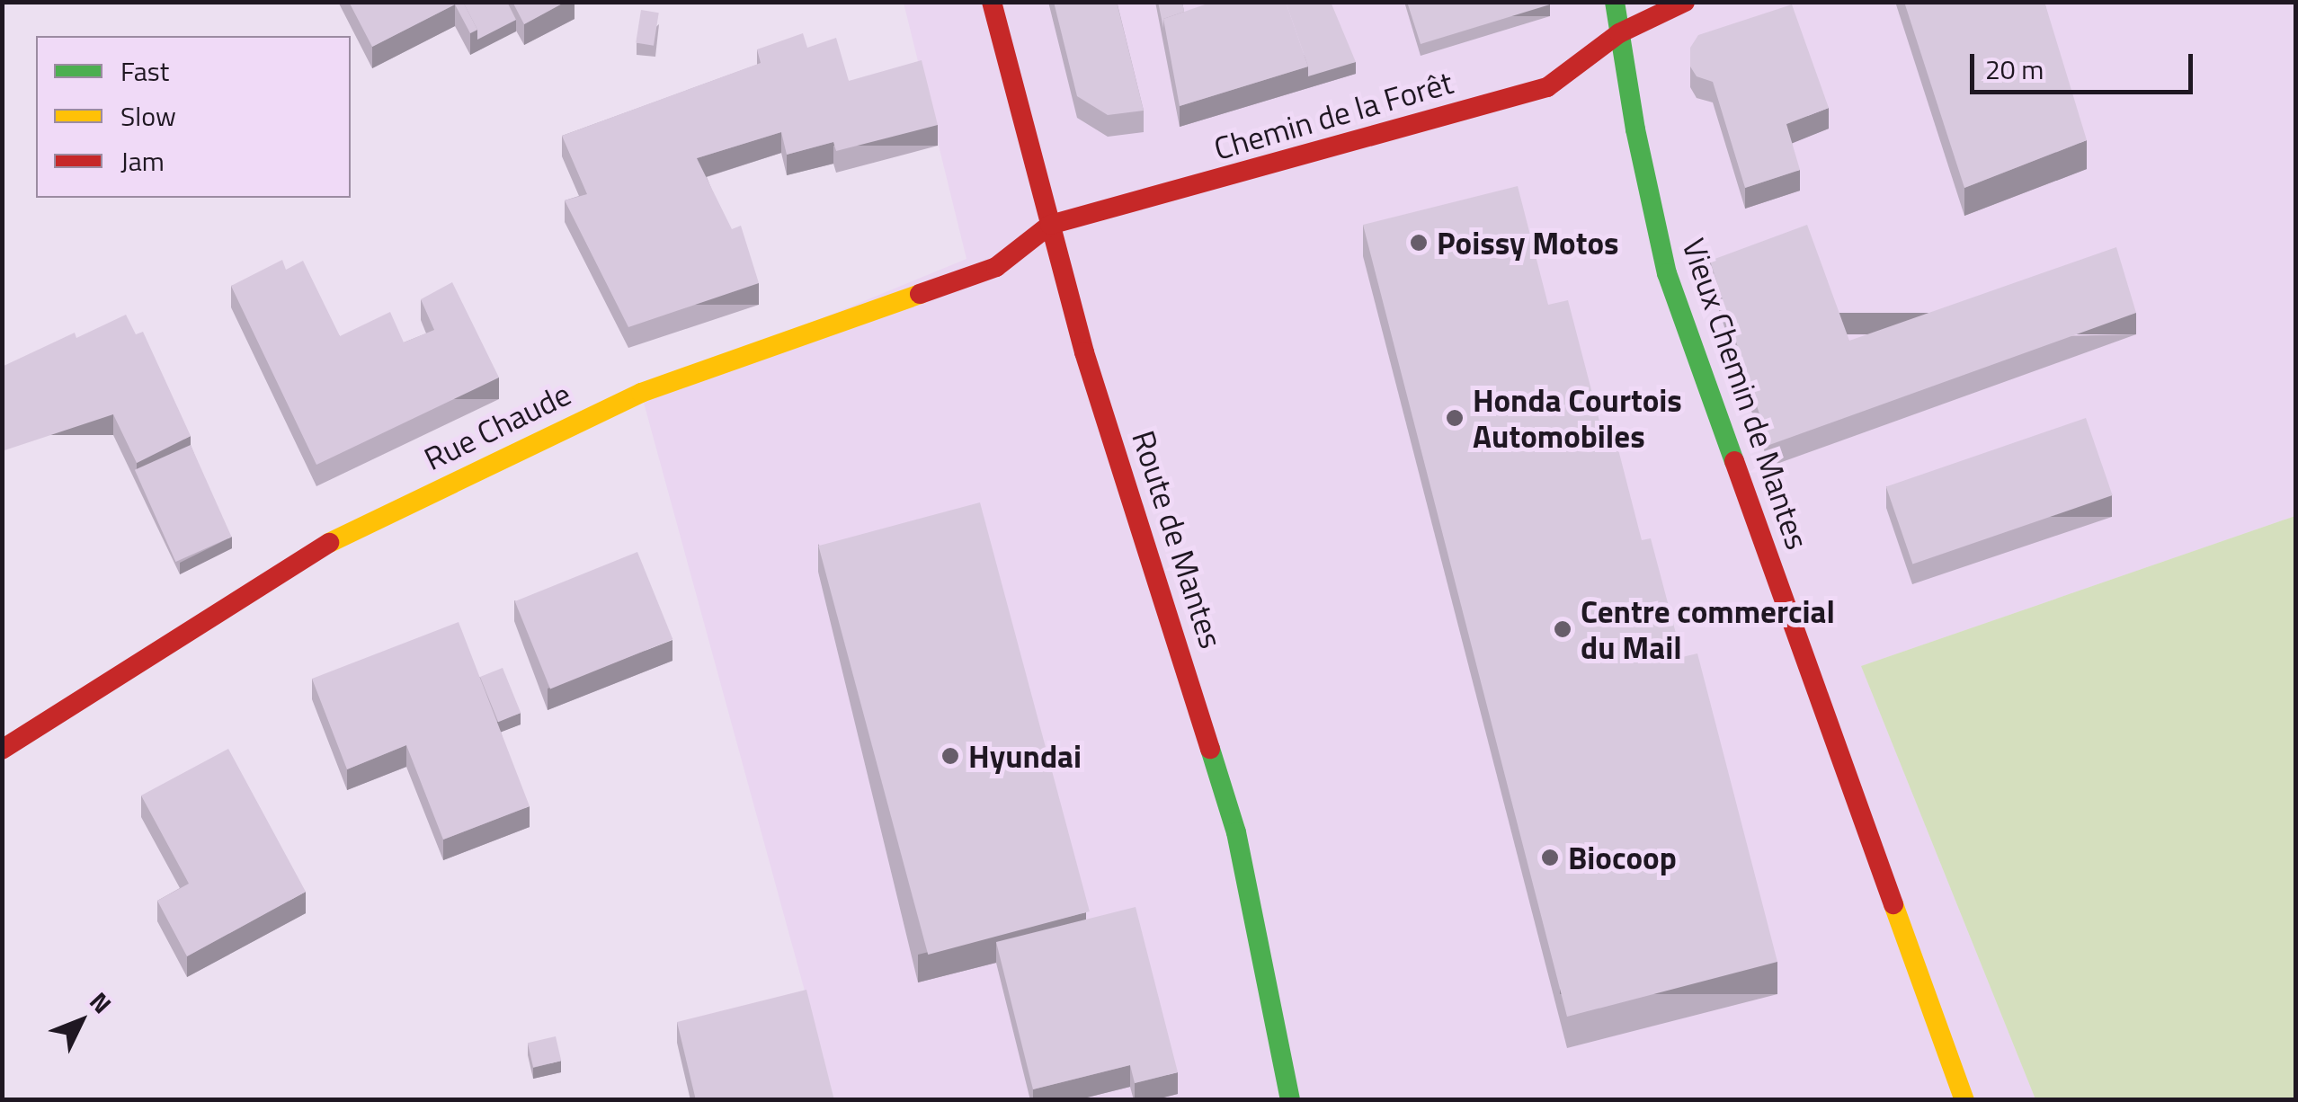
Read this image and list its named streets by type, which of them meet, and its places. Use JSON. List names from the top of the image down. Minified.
{"streets":{"main road":["Chemin de la Forêt","Vieux Chemin de Mantes","Rue Chaude","Route de Mantes"]},"crossings":[["Chemin de la Forêt","Vieux Chemin de Mantes"],["Chemin de la Forêt","Rue Chaude"],["Chemin de la Forêt","Route de Mantes"],["Rue Chaude","Route de Mantes"]],"places":["Poissy Motos","Honda Courtois Automobiles","Centre commercial du Mail","Hyundai","Biocoop"],"legend":["Fast","Slow","Jam"],"scale_bar":"20 m","north":"top right"}
